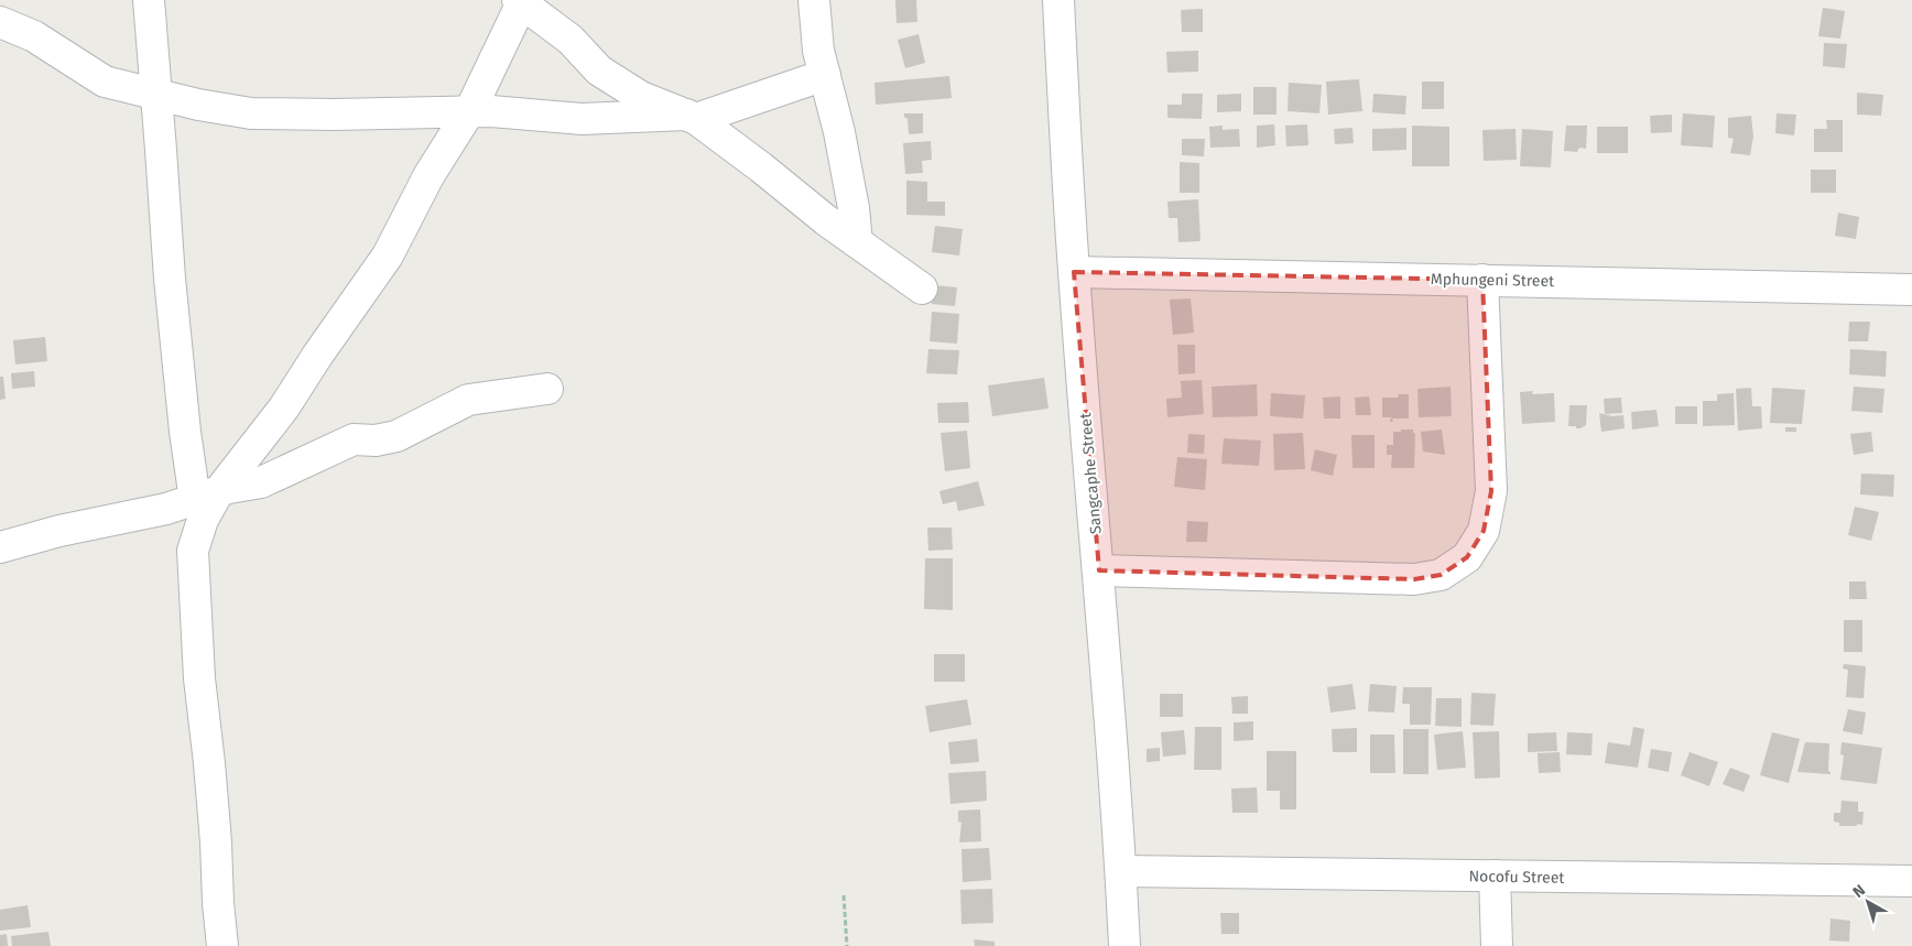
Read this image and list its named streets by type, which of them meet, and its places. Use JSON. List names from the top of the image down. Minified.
{"streets":{"street":["Mphungeni Street","Sangcaphe Street","Nocofu Street"]},"crossings":[["Mphungeni Street","Sangcaphe Street"],["Sangcaphe Street","Nocofu Street"]],"north":"top left"}
